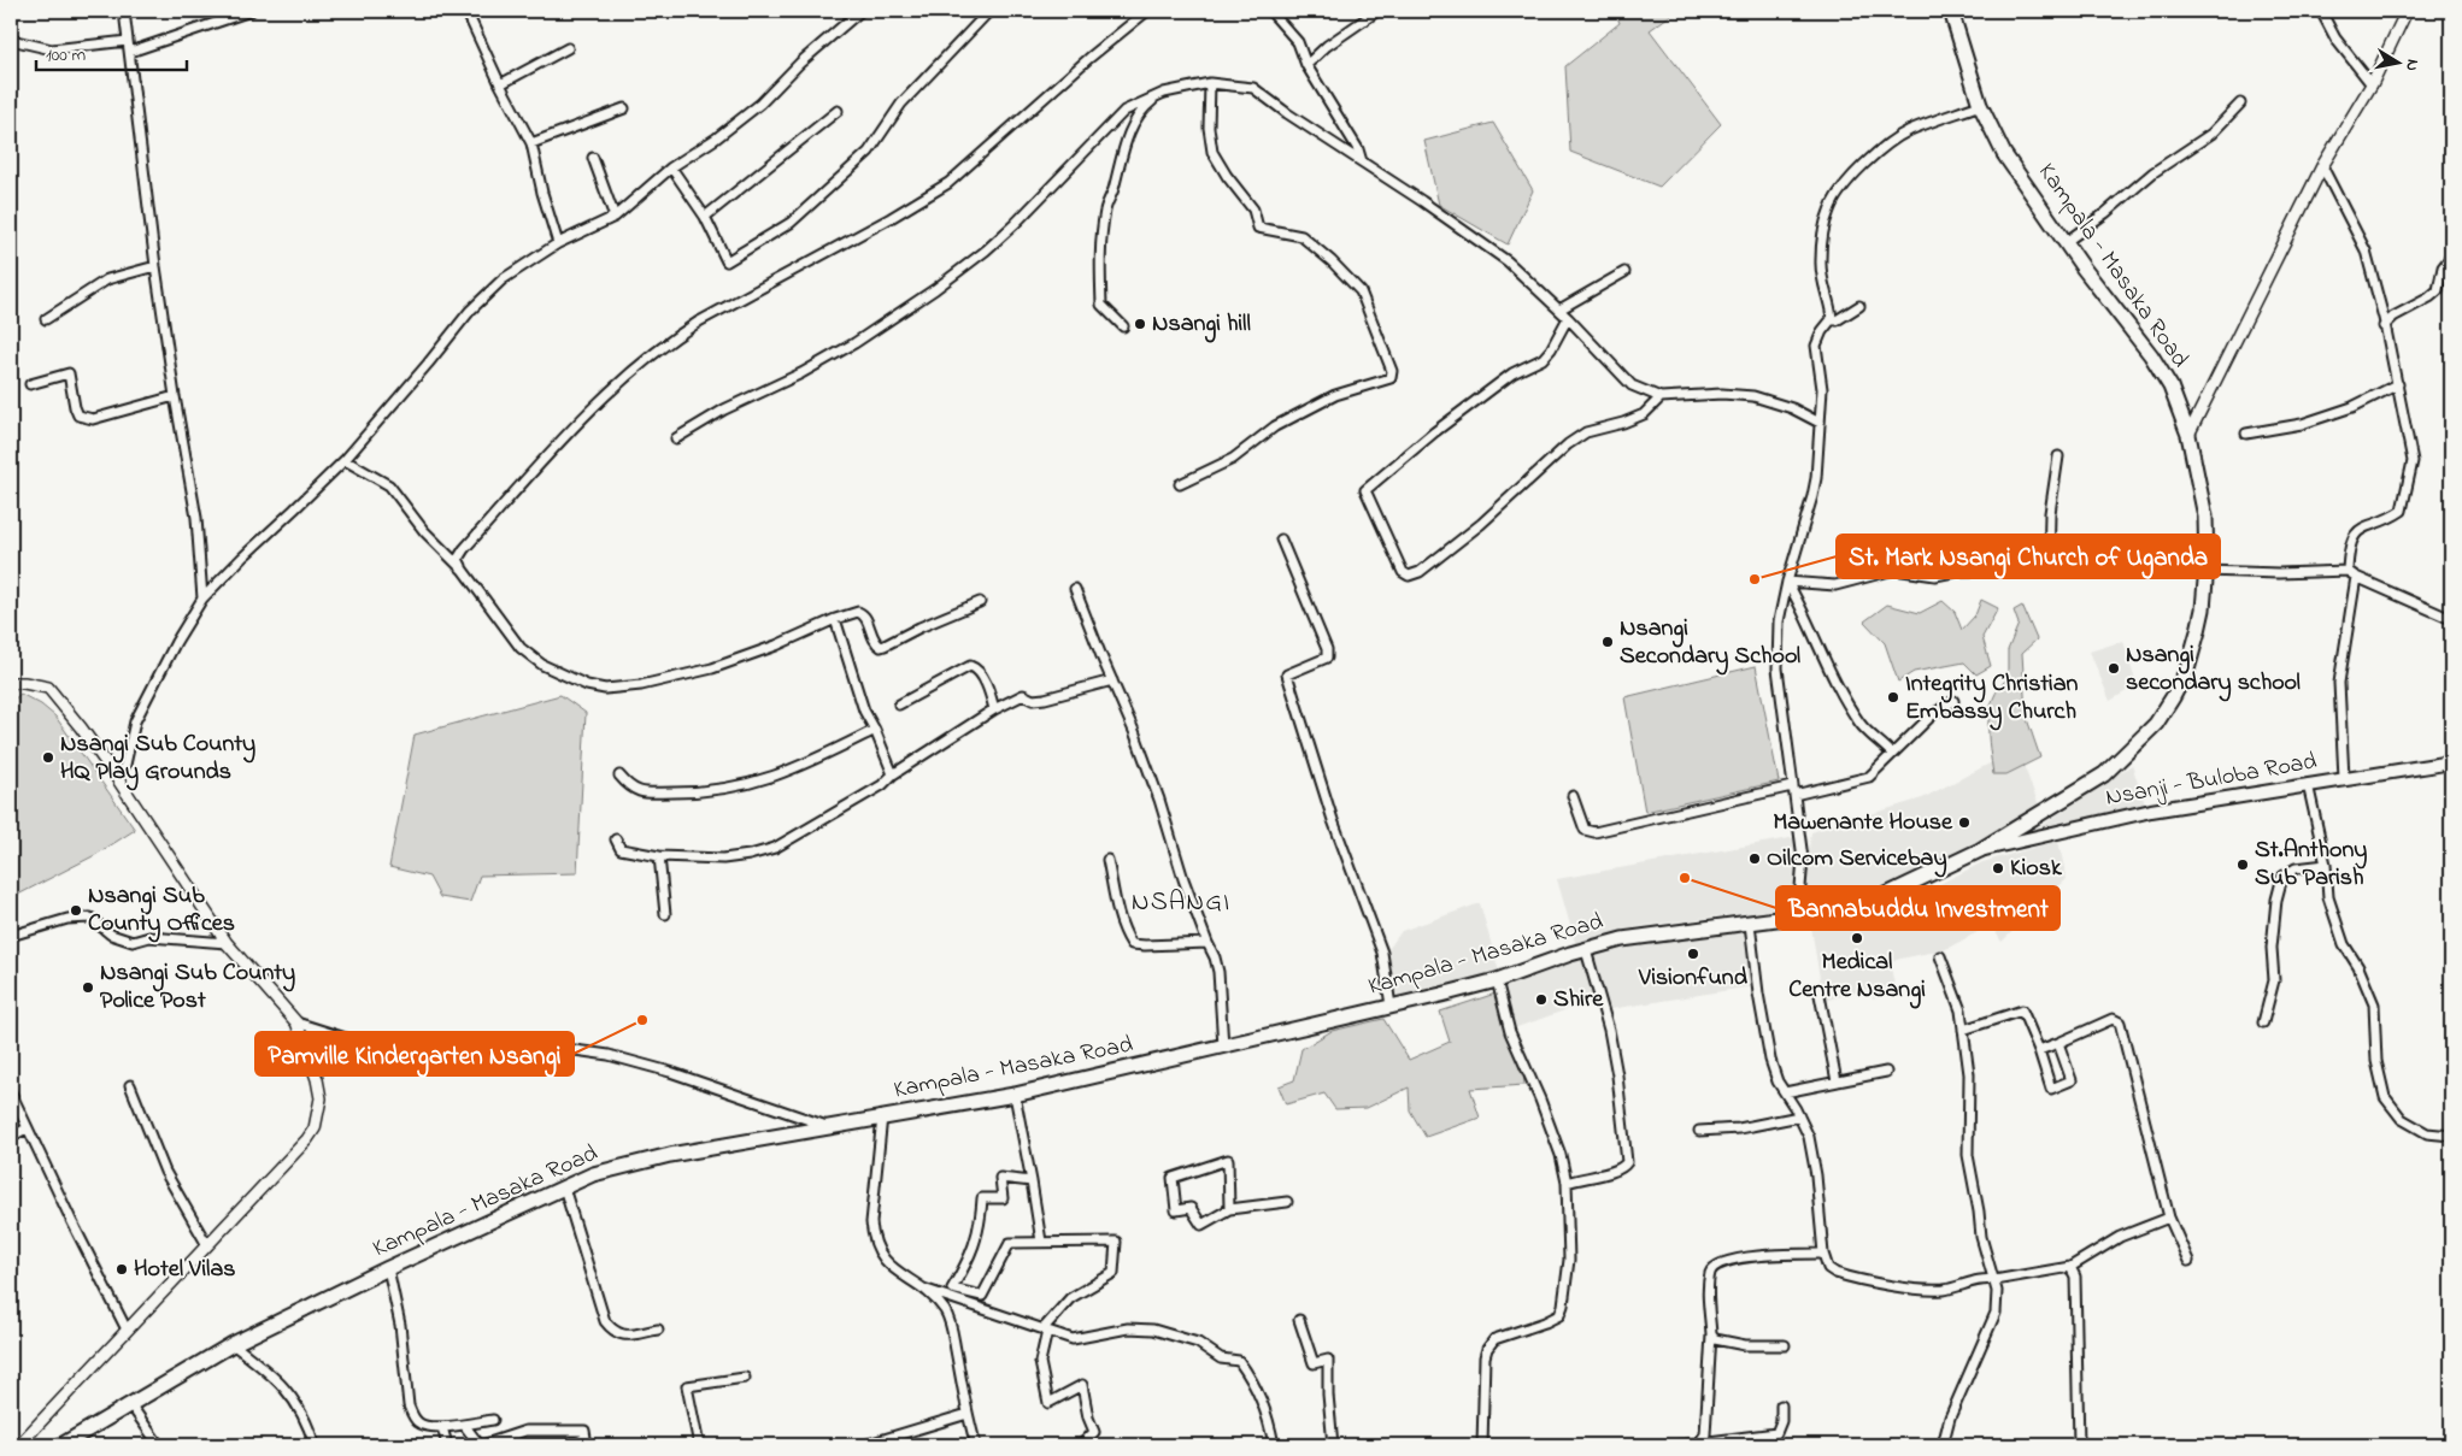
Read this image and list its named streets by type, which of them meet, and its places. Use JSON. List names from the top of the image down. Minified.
{"streets":{"main road":["Kampala - Masaka Road","Nsanji - Buloba Road"]},"crossings":[["Kampala - Masaka Road","Nsanji - Buloba Road"]],"districts":["NSANGI"],"places":["Nsangi hill","St. Mark Nsangi Church of Uganda","Nsangi Secondary School","Nsangi secondary school","Integrity Christian Embassy Church","Nsangi Sub County HQ Play Grounds","Mawenante House","Oilcom Servicebay","St.Anthony Sub Parish","Kiosk","Bannabuddu Investment","Nsangi Sub County Offices","Medical Centre Nsangi","Visionfund","Nsangi Sub County Police Post","Shire","Pamville Kindergarten Nsangi","Hotel Vilas"],"scale_bar":"100 m","north":"right"}
